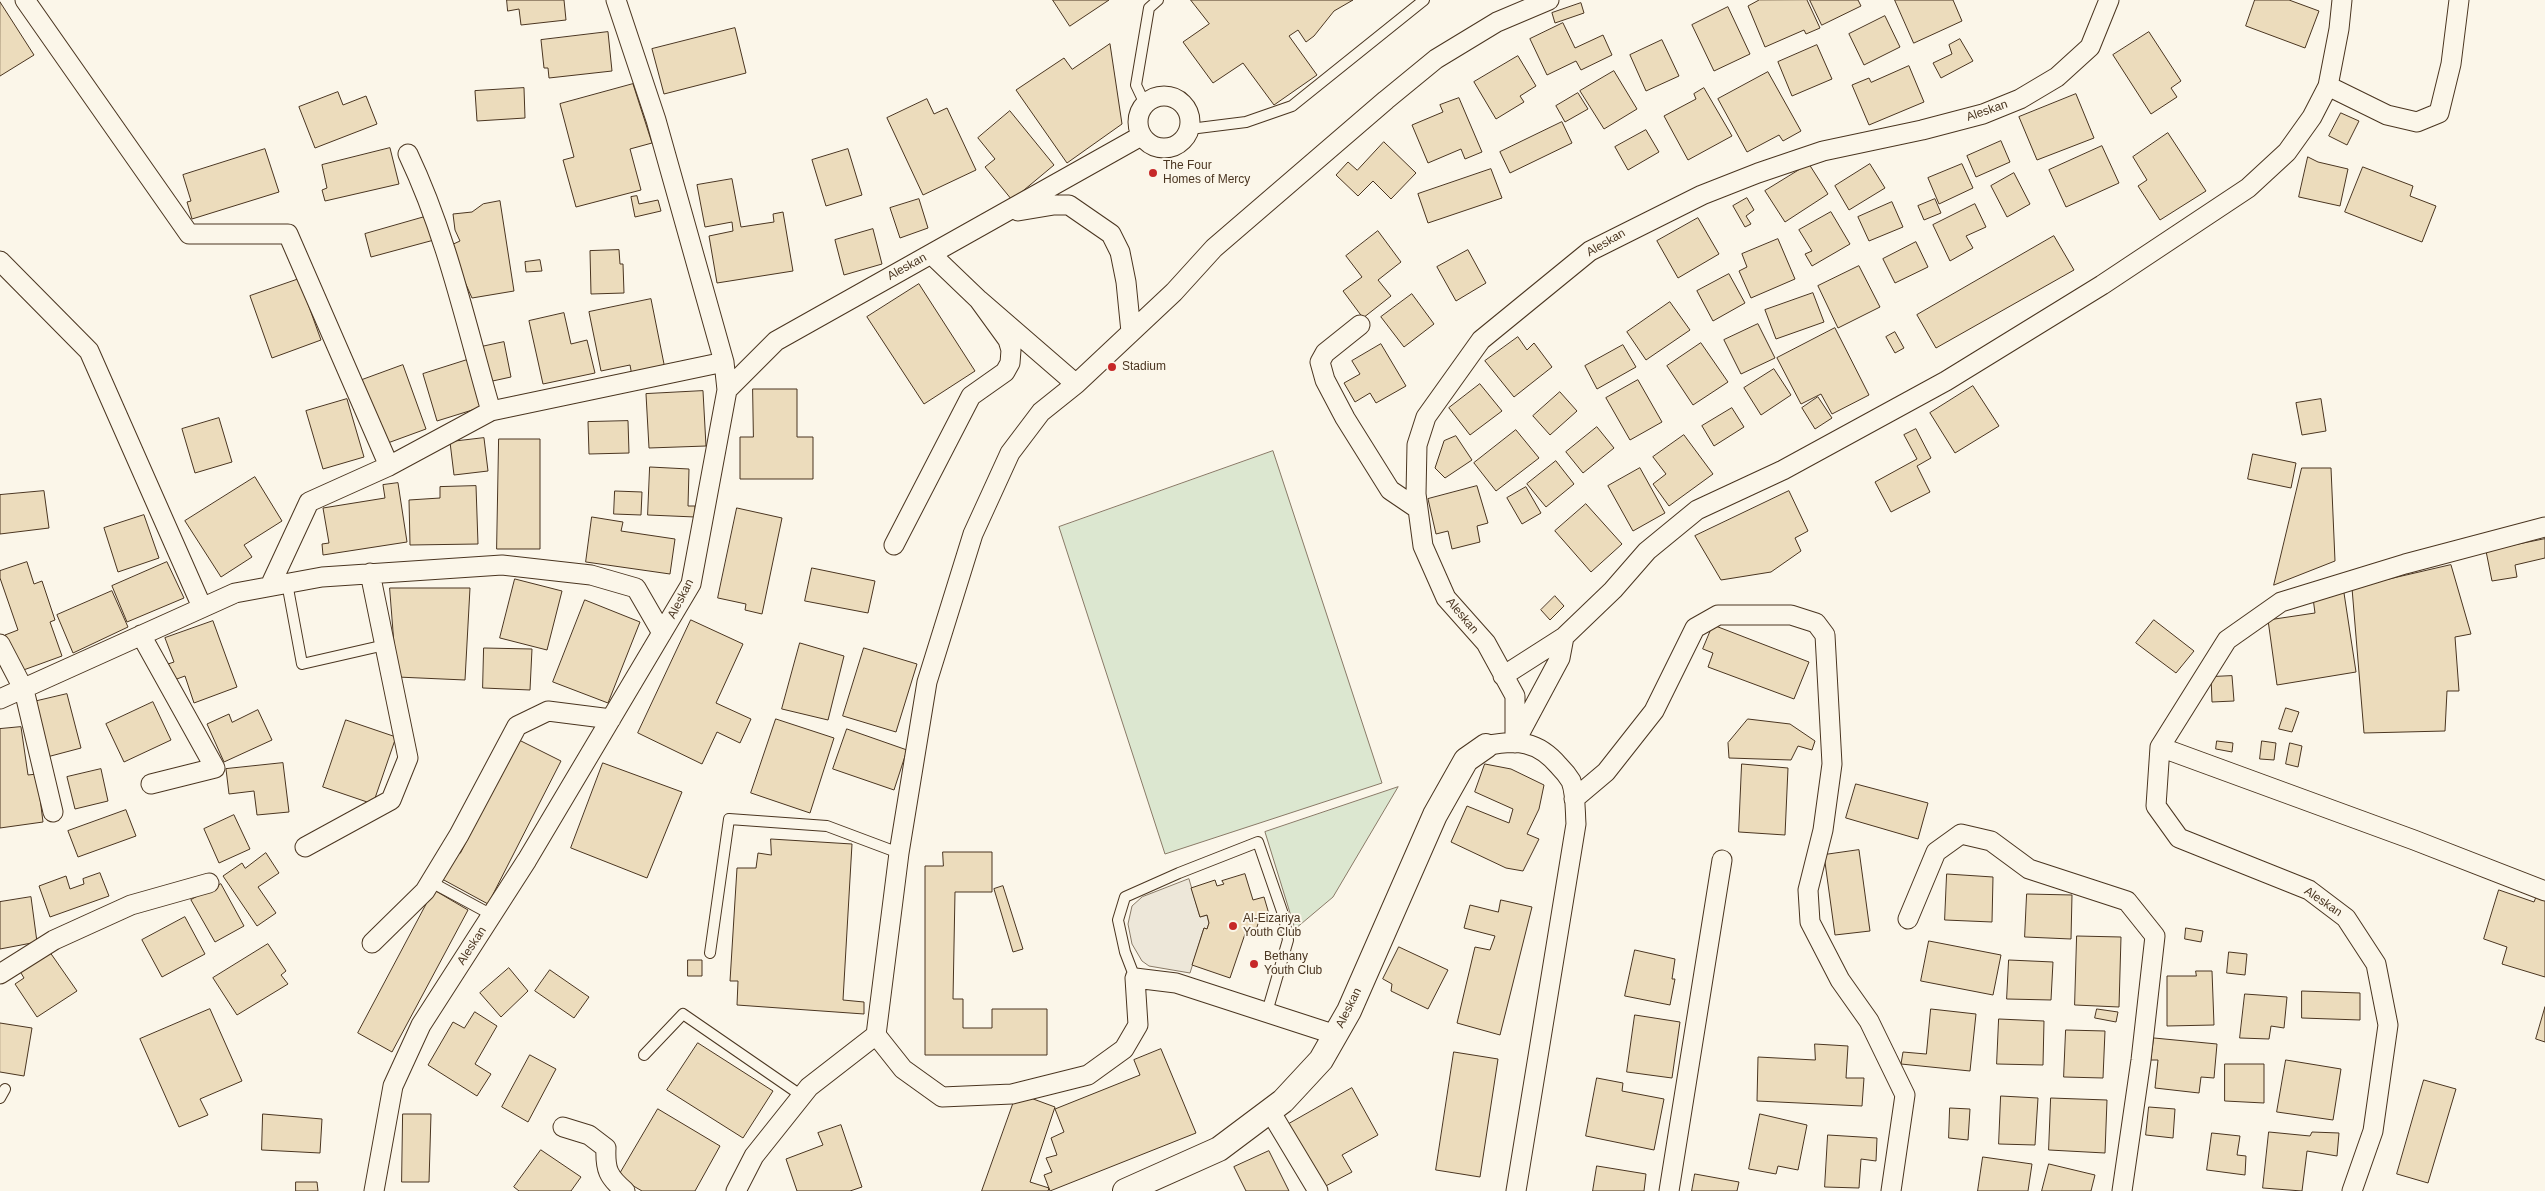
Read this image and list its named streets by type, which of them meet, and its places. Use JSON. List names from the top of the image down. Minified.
{"streets":{"street":["Aleskan"]},"places":["The Four Homes of Mercy","Stadium","Al-Eizariya Youth Club","Bethany Youth Club"]}
